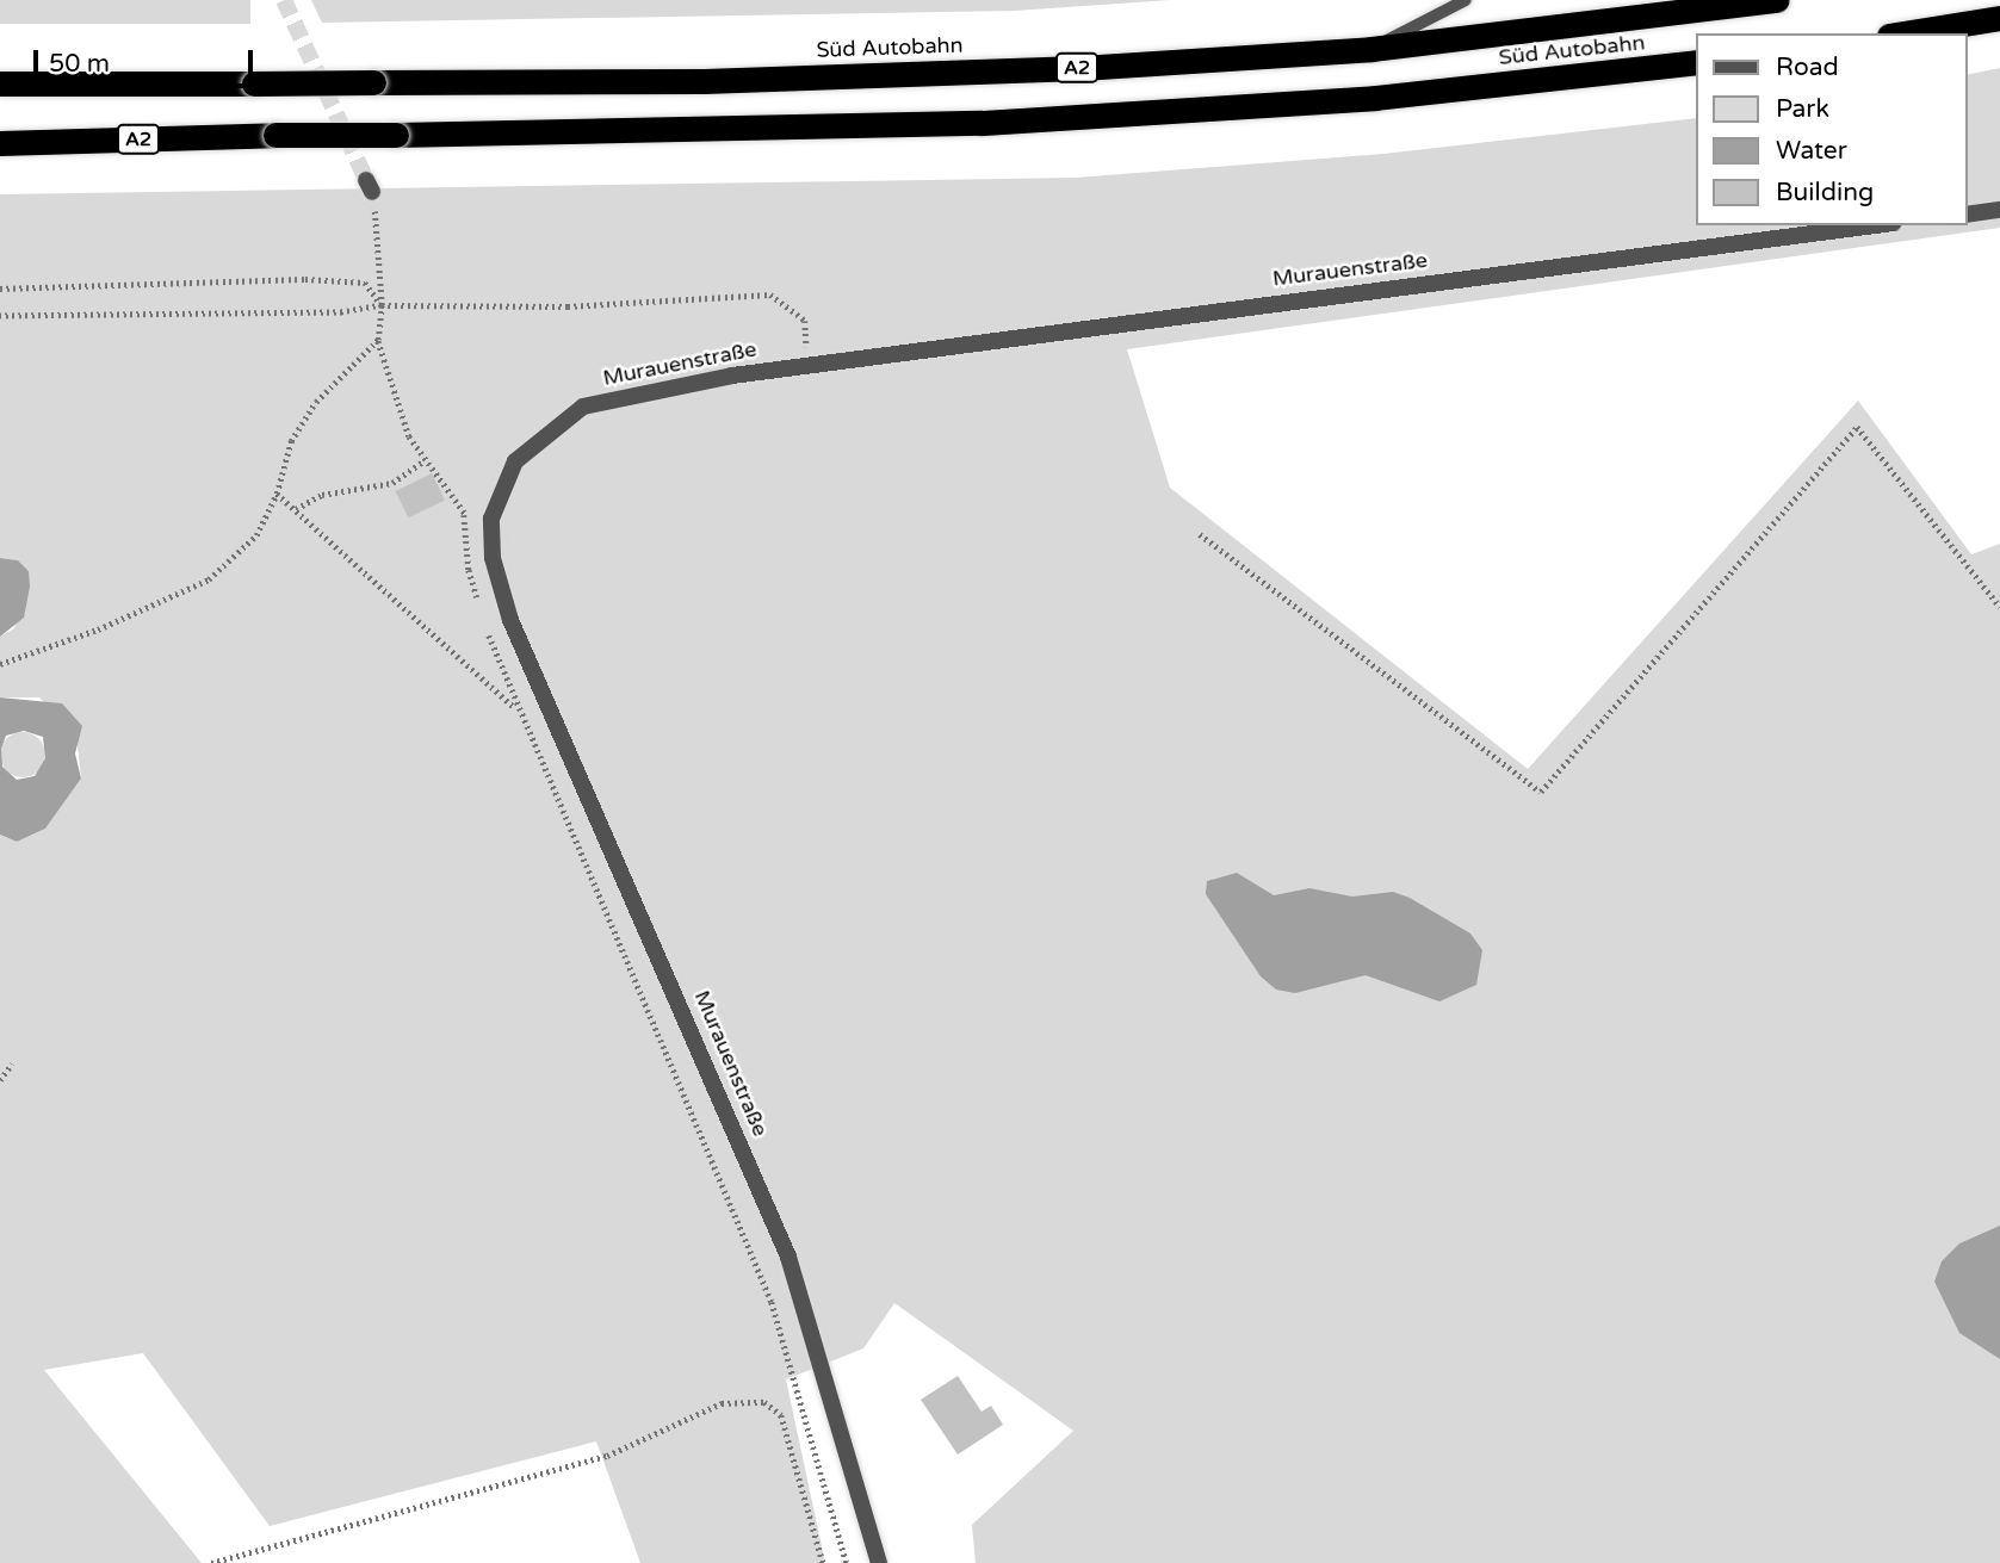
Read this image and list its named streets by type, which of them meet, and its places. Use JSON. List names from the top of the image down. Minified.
{"streets":{"highway":["Süd Autobahn","A2"],"street":["Murauenstraße"]},"legend":["Road","Park","Water","Building"],"scale_bar":"50 m"}
